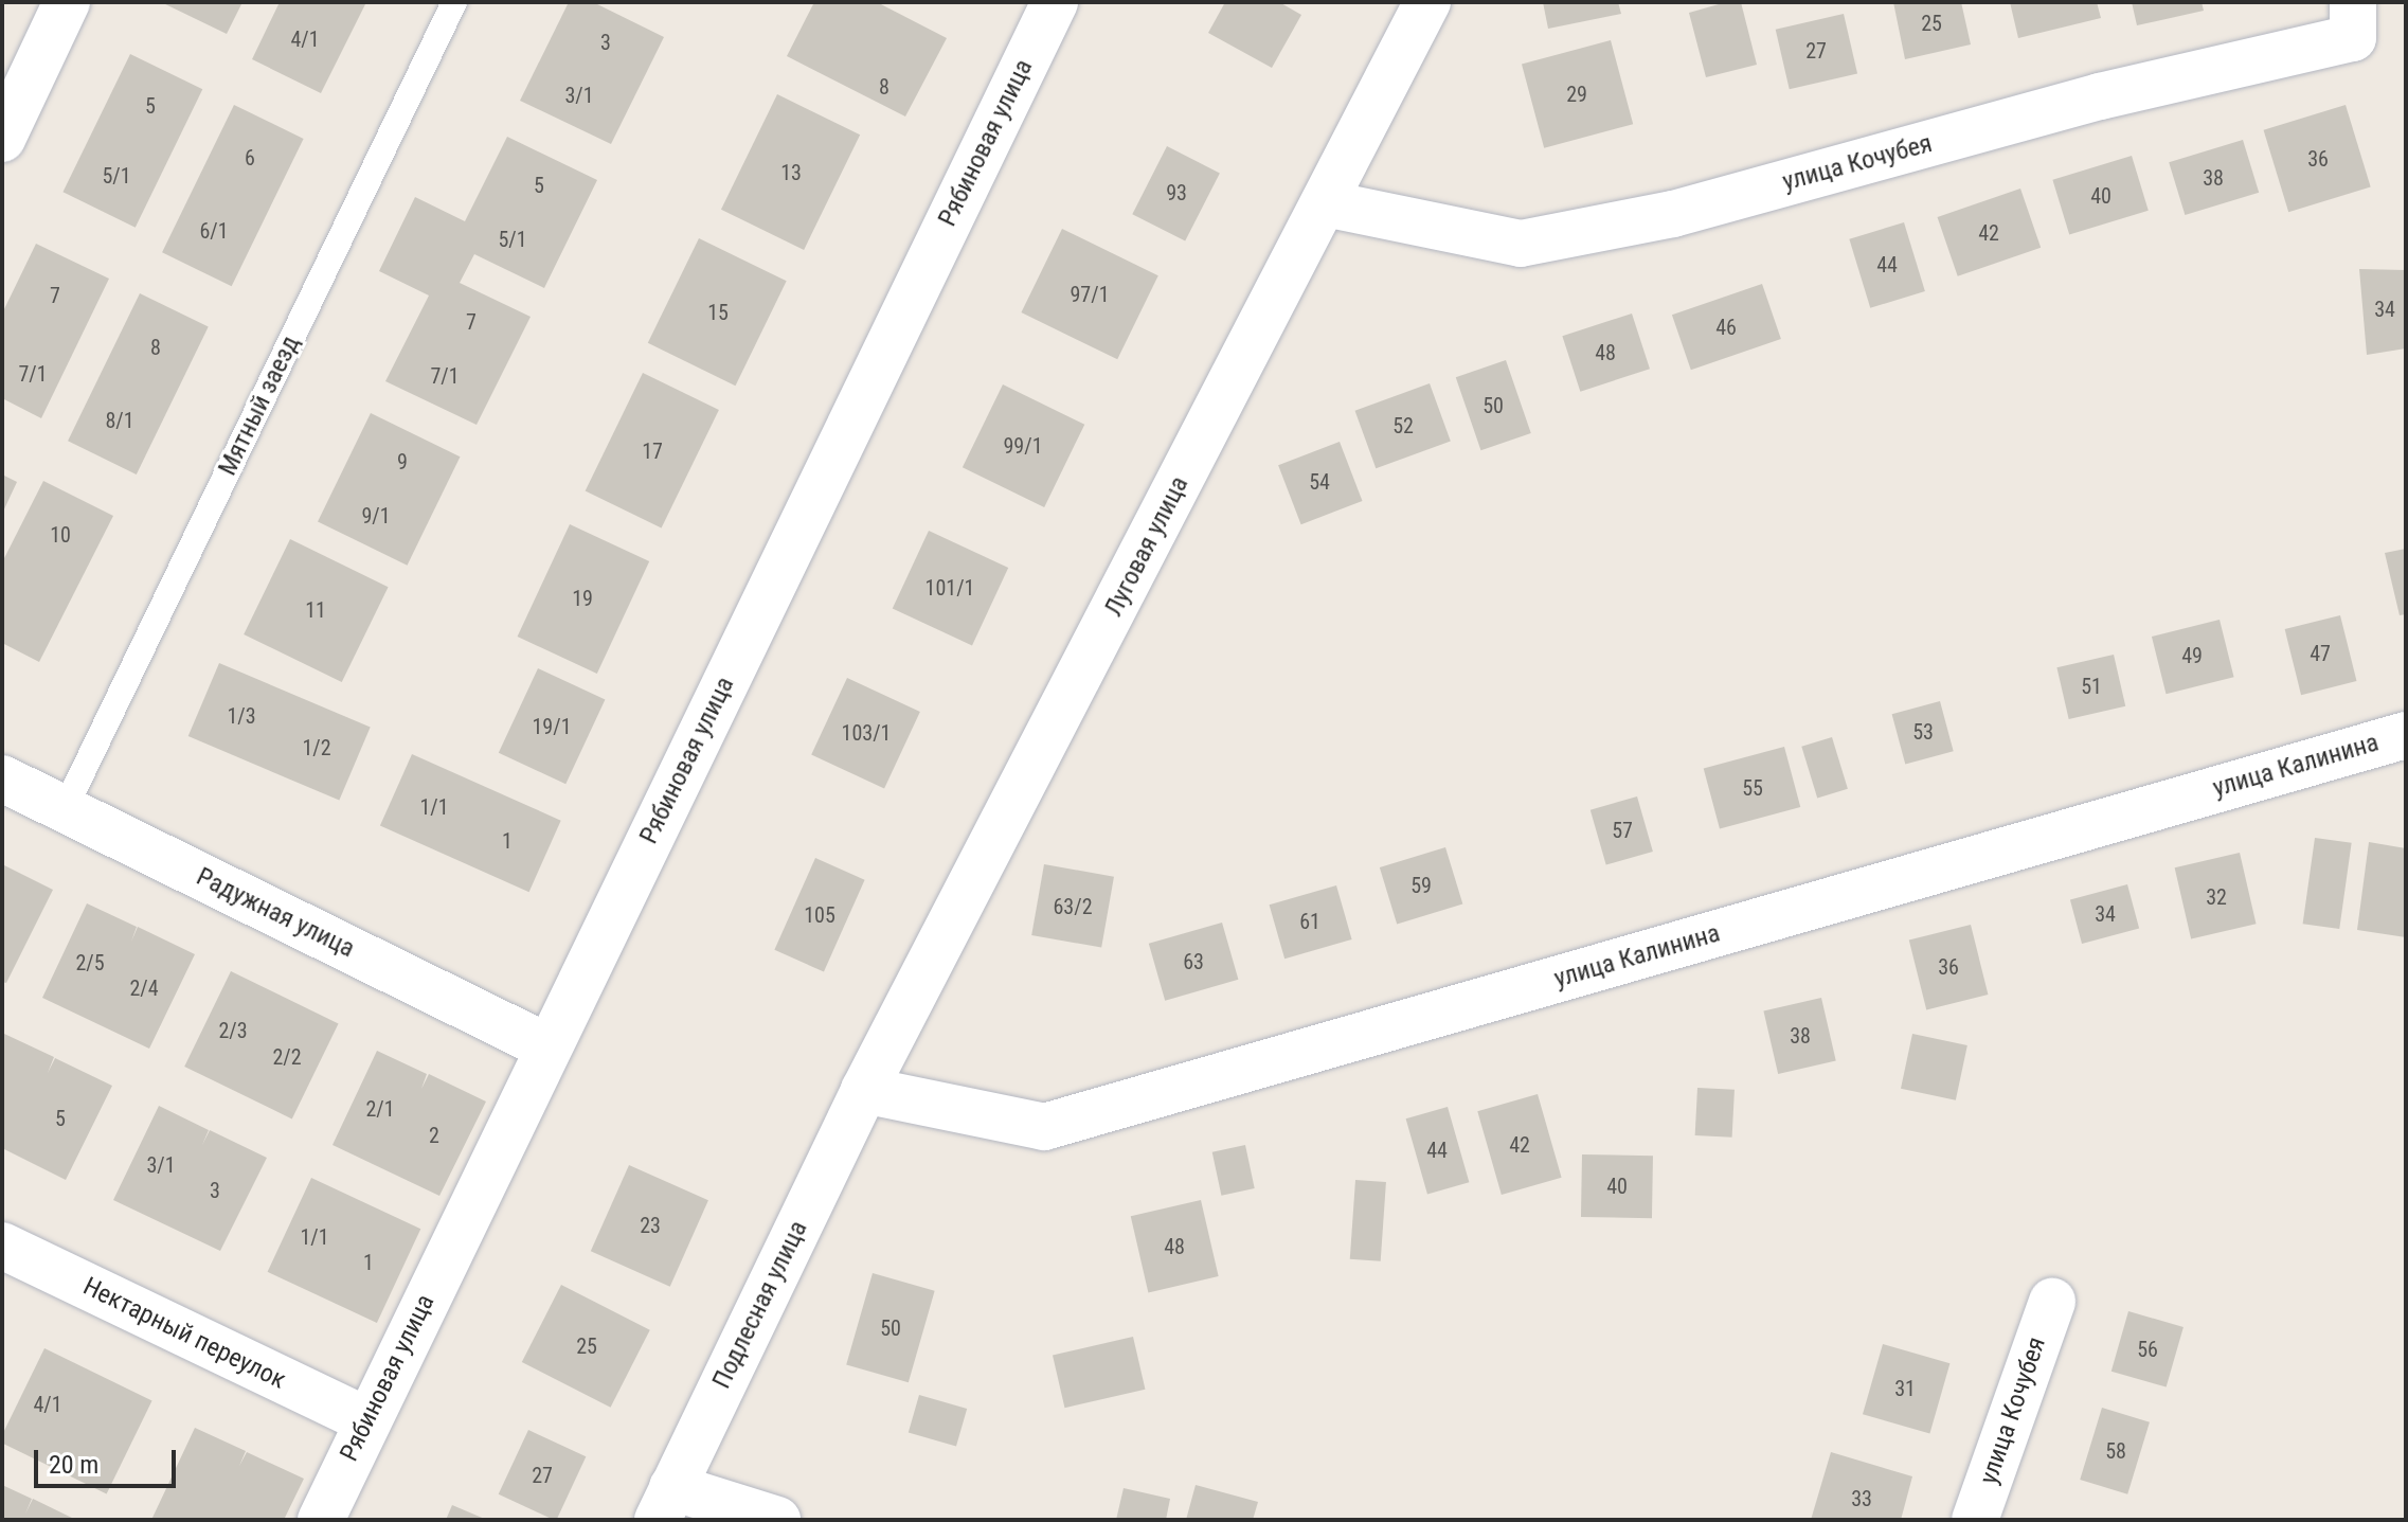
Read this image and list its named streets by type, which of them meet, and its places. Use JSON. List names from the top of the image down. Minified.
{"streets":{"street":["Рябиновая улица","улица Кочубея","Луговая улица","улица Калинина","Радужная улица","Подлесная улица","Нектарный переулок"],"lane":["Мятный заезд"]},"crossings":[["Рябиновая улица","Радужная улица"],["Рябиновая улица","Нектарный переулок"],["улица Кочубея","Луговая улица"],["Мятный заезд","Радужная улица"],["Луговая улица","улица Калинина"],["Луговая улица","Подлесная улица"],["улица Калинина","Подлесная улица"]],"house_numbers":["25","4/1","3","27","8","29","3/1","5","6","36","13","5/1","38","5","93","40","6/1","42","5/1","44","97/1","7","34","15","7","46","8","48","7/1","7/1","50","8/1","52","99/1","17","9","54","9/1","10","101/1","19","11","47","49","51","1/3","19/1","53","103/1","1/2","55","1/1","57","1","59","32","63/2","34","105","61","63","2/5","36","2/4","2/3","38","2/2","2/1","5","2","42","44","3/1","40","3","23","1/1","48","1","50","25","56","31","4/1","58","27","33"],"scale_bar":"20 m"}
